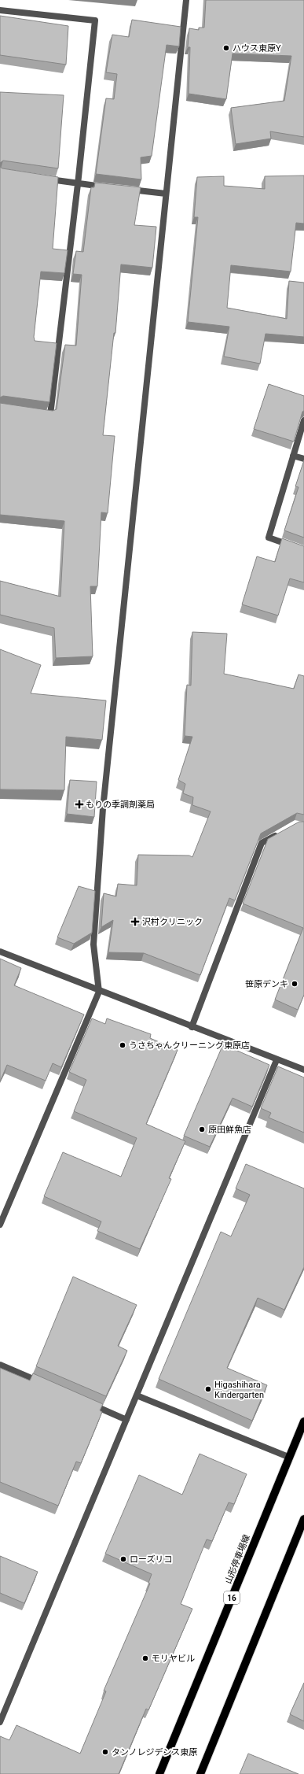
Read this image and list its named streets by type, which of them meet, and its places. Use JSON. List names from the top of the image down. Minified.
{"streets":{"main road":["山形停車場線","16"]},"places":{"other":["ハウス東原Y","笹原デンキ","うさちゃんクリーニング東原店","原田鮮魚店","Higashihara Kindergarten","ローズリコ","モリヤビル","タンノレジデンス東原"],"health":["もりの季調剤薬局","沢村クリニック"]}}
